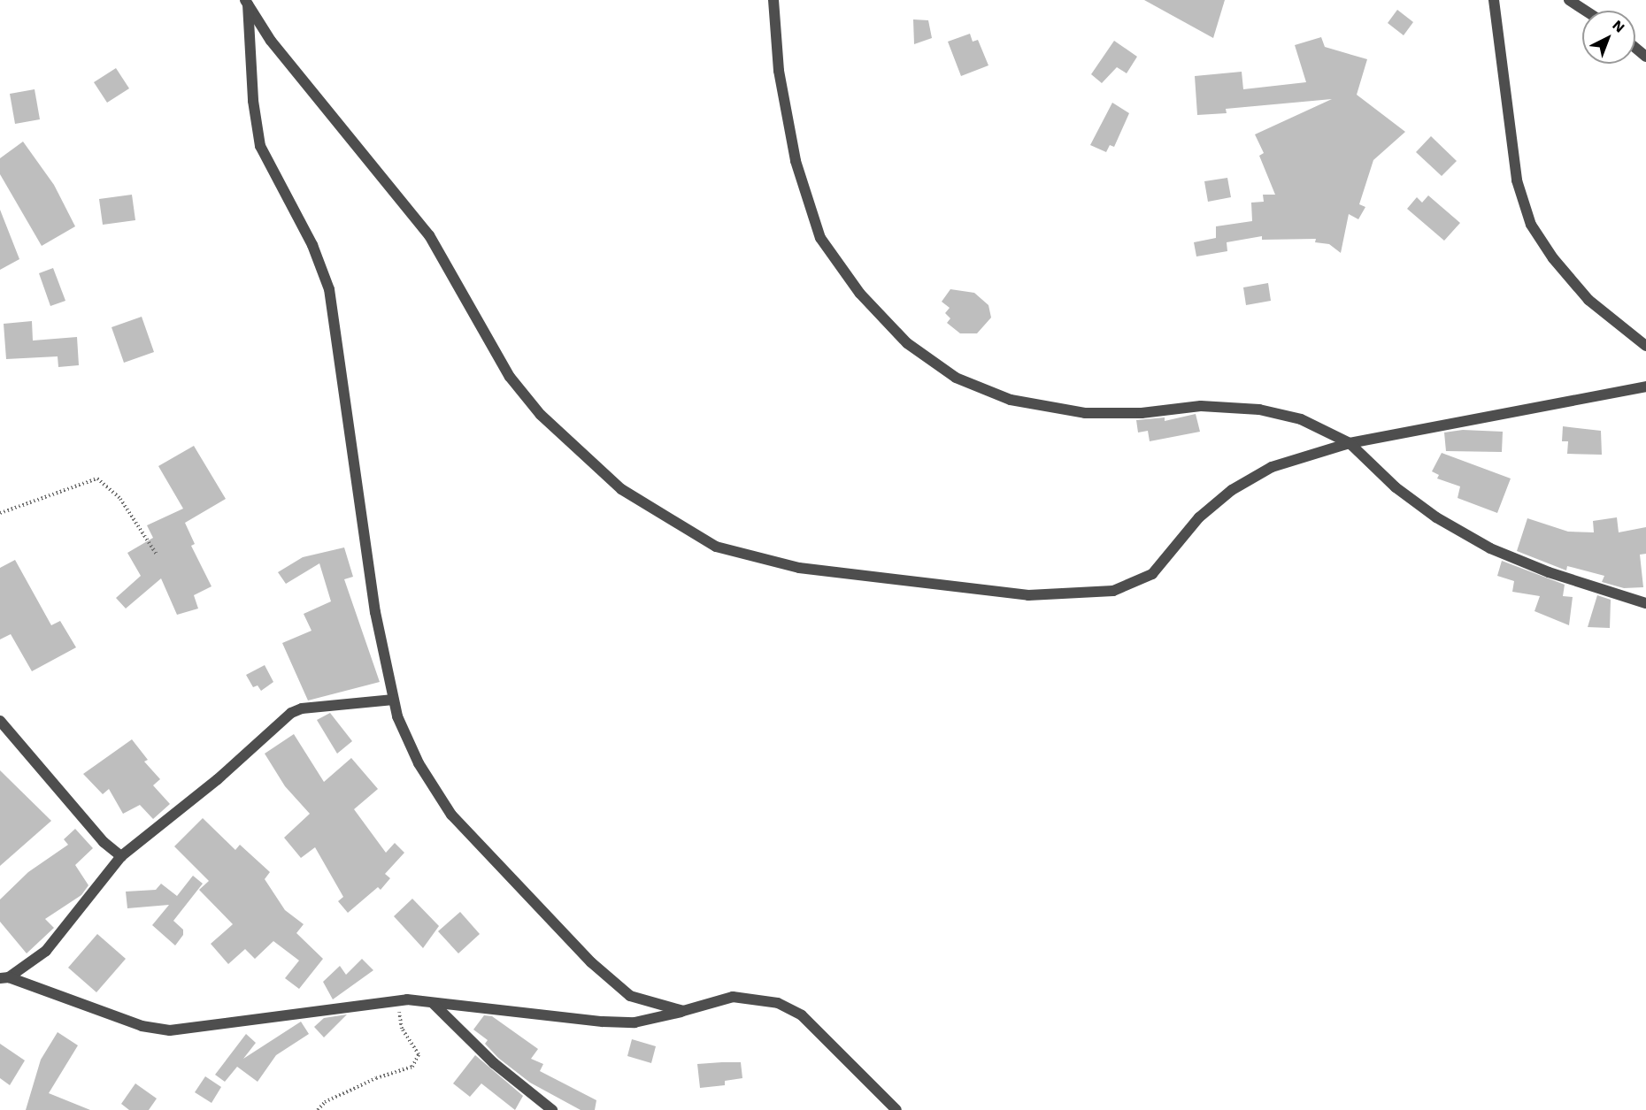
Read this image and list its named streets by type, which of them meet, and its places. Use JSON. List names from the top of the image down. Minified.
{"north":"top right"}
